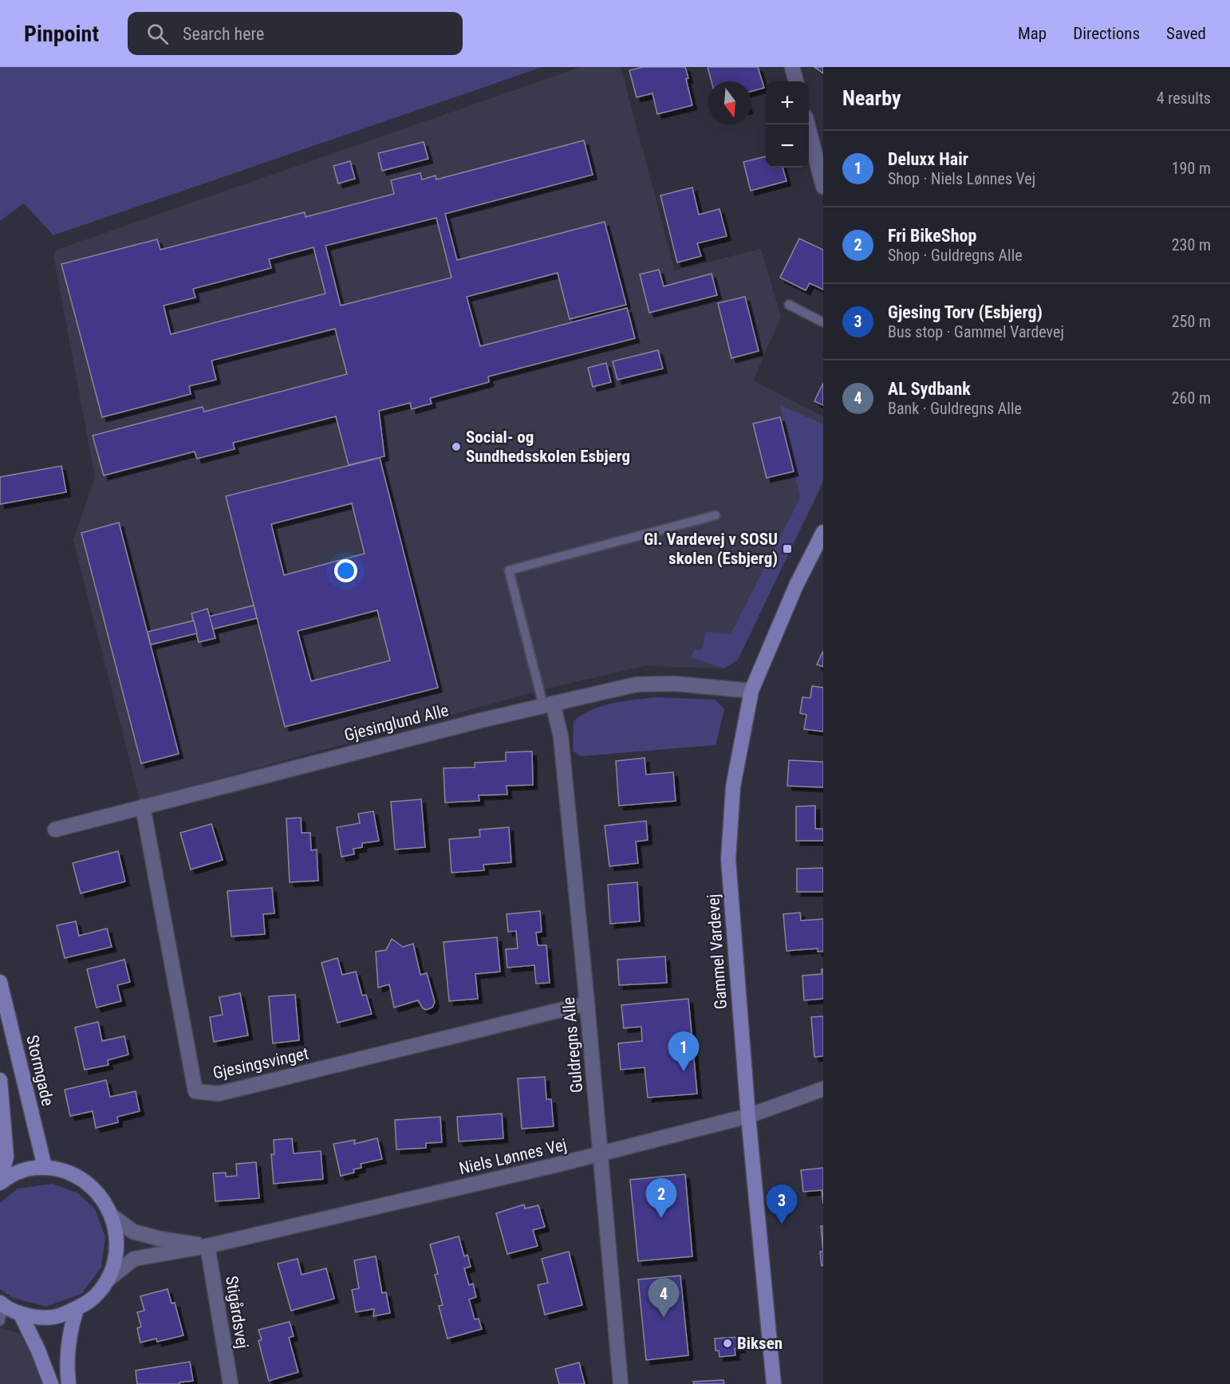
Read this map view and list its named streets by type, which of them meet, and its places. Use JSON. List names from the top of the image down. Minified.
{"streets":{"street":["Gjesinglund Alle","Gammel Vardevej","Guldregns Alle","Gjesingsvinget","Stormgade","Niels Lønnes Vej","Stigårdsvej"]},"crossings":[["Gjesinglund Alle","Gammel Vardevej"],["Gjesinglund Alle","Guldregns Alle"],["Gjesinglund Alle","Gjesingsvinget"],["Gammel Vardevej","Niels Lønnes Vej"],["Guldregns Alle","Gjesingsvinget"],["Guldregns Alle","Niels Lønnes Vej"],["Niels Lønnes Vej","Stigårdsvej"]],"places":{"other":["Social- og Sundhedsskolen Esbjerg","Biksen"],"transit":["Gl. Vardevej v SOSU skolen (Esbjerg)"]},"north":"bottom","page":{"header":"Pinpoint","search":"Search here","nav":["Map","Directions","Saved"],"heading":["Nearby","4 results"],"map_buttons":["+","−"],"list":[{"mark":"1","name":"Deluxx Hair","note":"Shop · Niels Lønnes Vej","value":"190 m"},{"mark":"2","name":"Fri BikeShop","note":"Shop · Guldregns Alle","value":"230 m"},{"mark":"3","name":"Gjesing Torv (Esbjerg)","note":"Bus stop · Gammel Vardevej","value":"250 m"},{"mark":"4","name":"AL Sydbank","note":"Bank · Guldregns Alle","value":"260 m"}],"pins":["1","2","3","4"]}}
